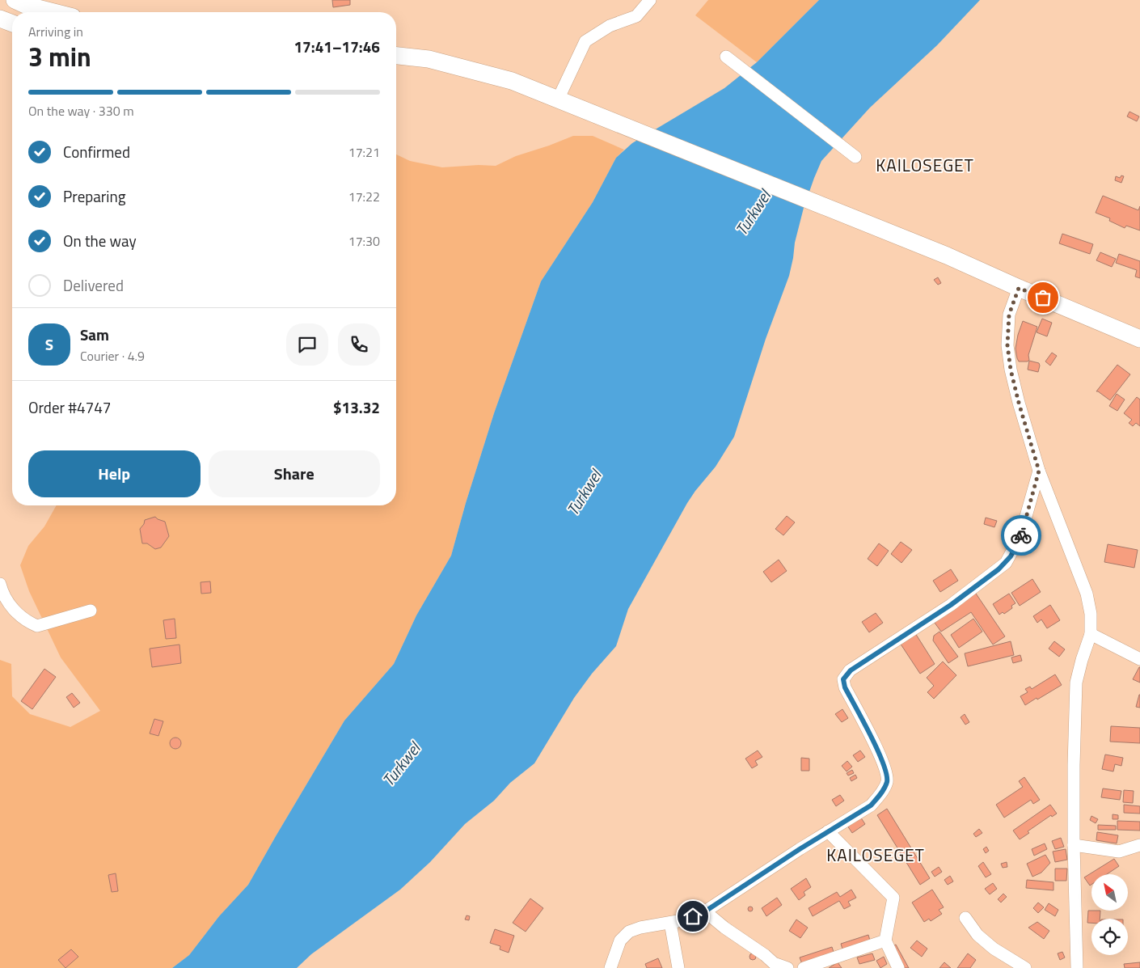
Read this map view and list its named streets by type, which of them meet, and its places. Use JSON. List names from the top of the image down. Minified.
{"districts":["KAILOSEGET","KAILOSEGET"],"water":["Turkwel"],"north":"top left","page":{"heading":["3 min","Arriving in","17:41–17:46"],"panel":["Sam","Courier · 4.9","Order #4747","$13.32"],"bar":"On the way · 330 m","list":[["Confirmed","17:21"],["Preparing","17:22"],["On the way","17:30"],"Delivered"],"round":"S","buttons":["Help","Share"]}}
